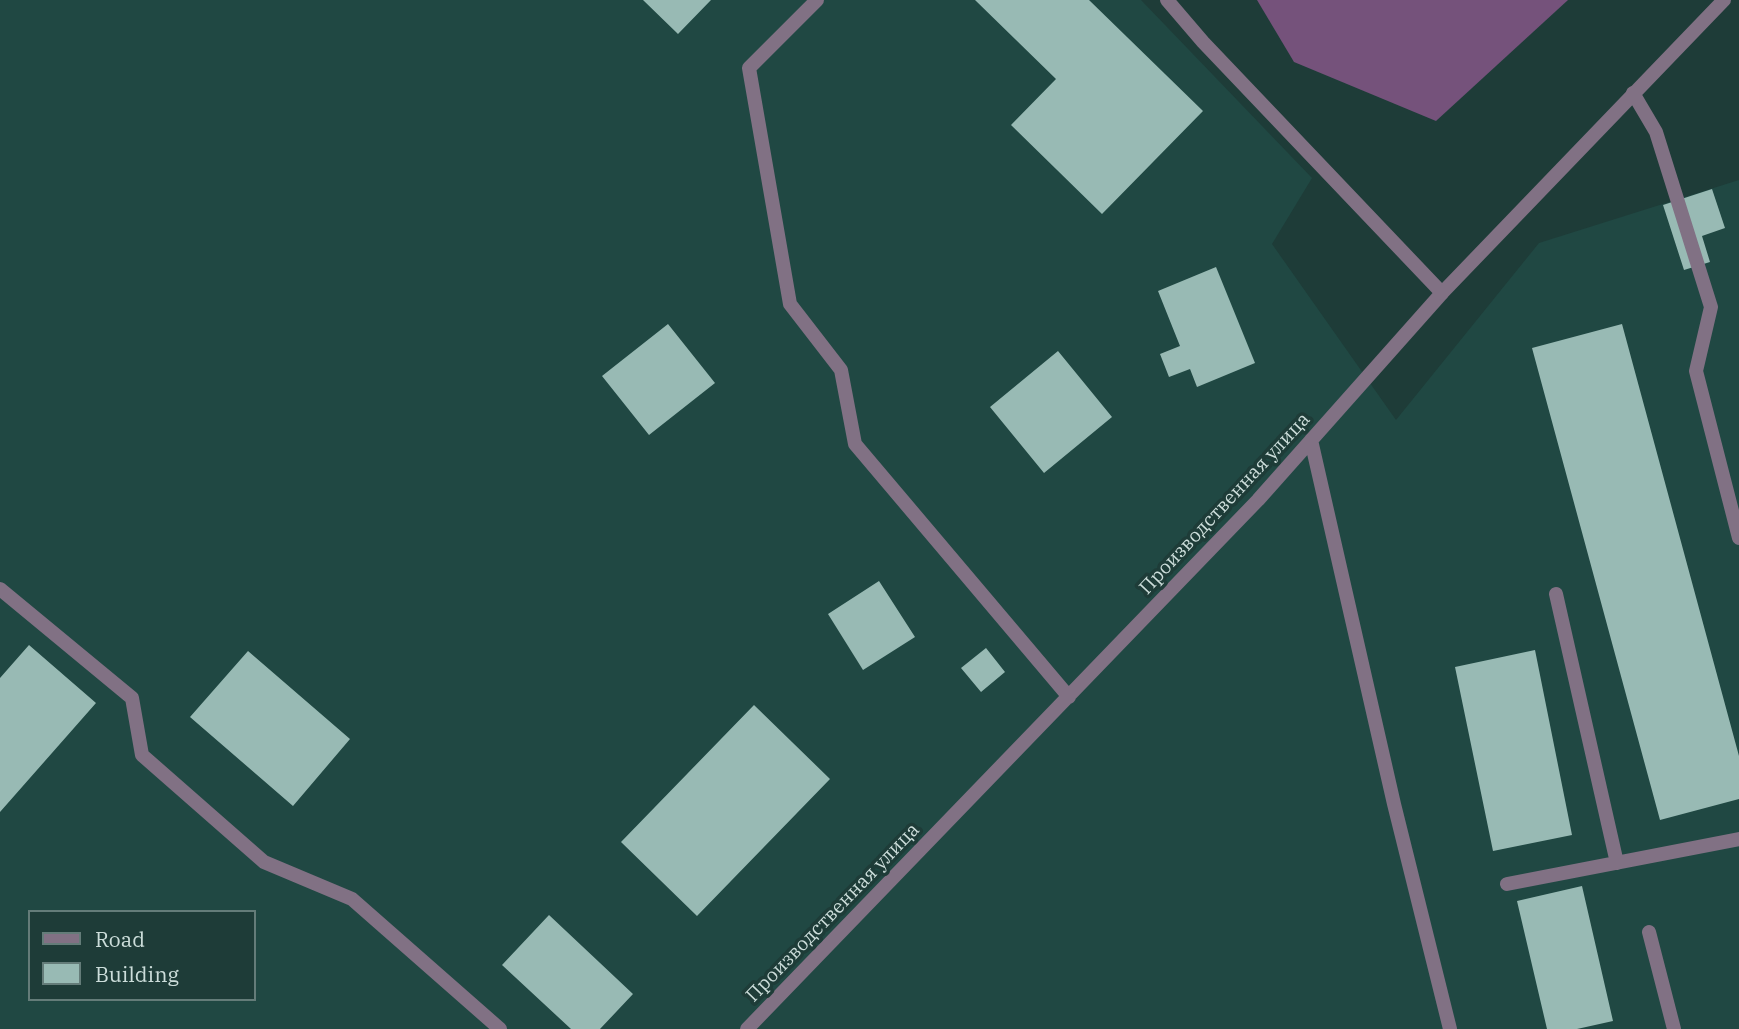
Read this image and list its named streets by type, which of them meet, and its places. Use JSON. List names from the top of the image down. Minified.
{"streets":{"street":["Производственная улица"]},"legend":["Road","Building"]}
